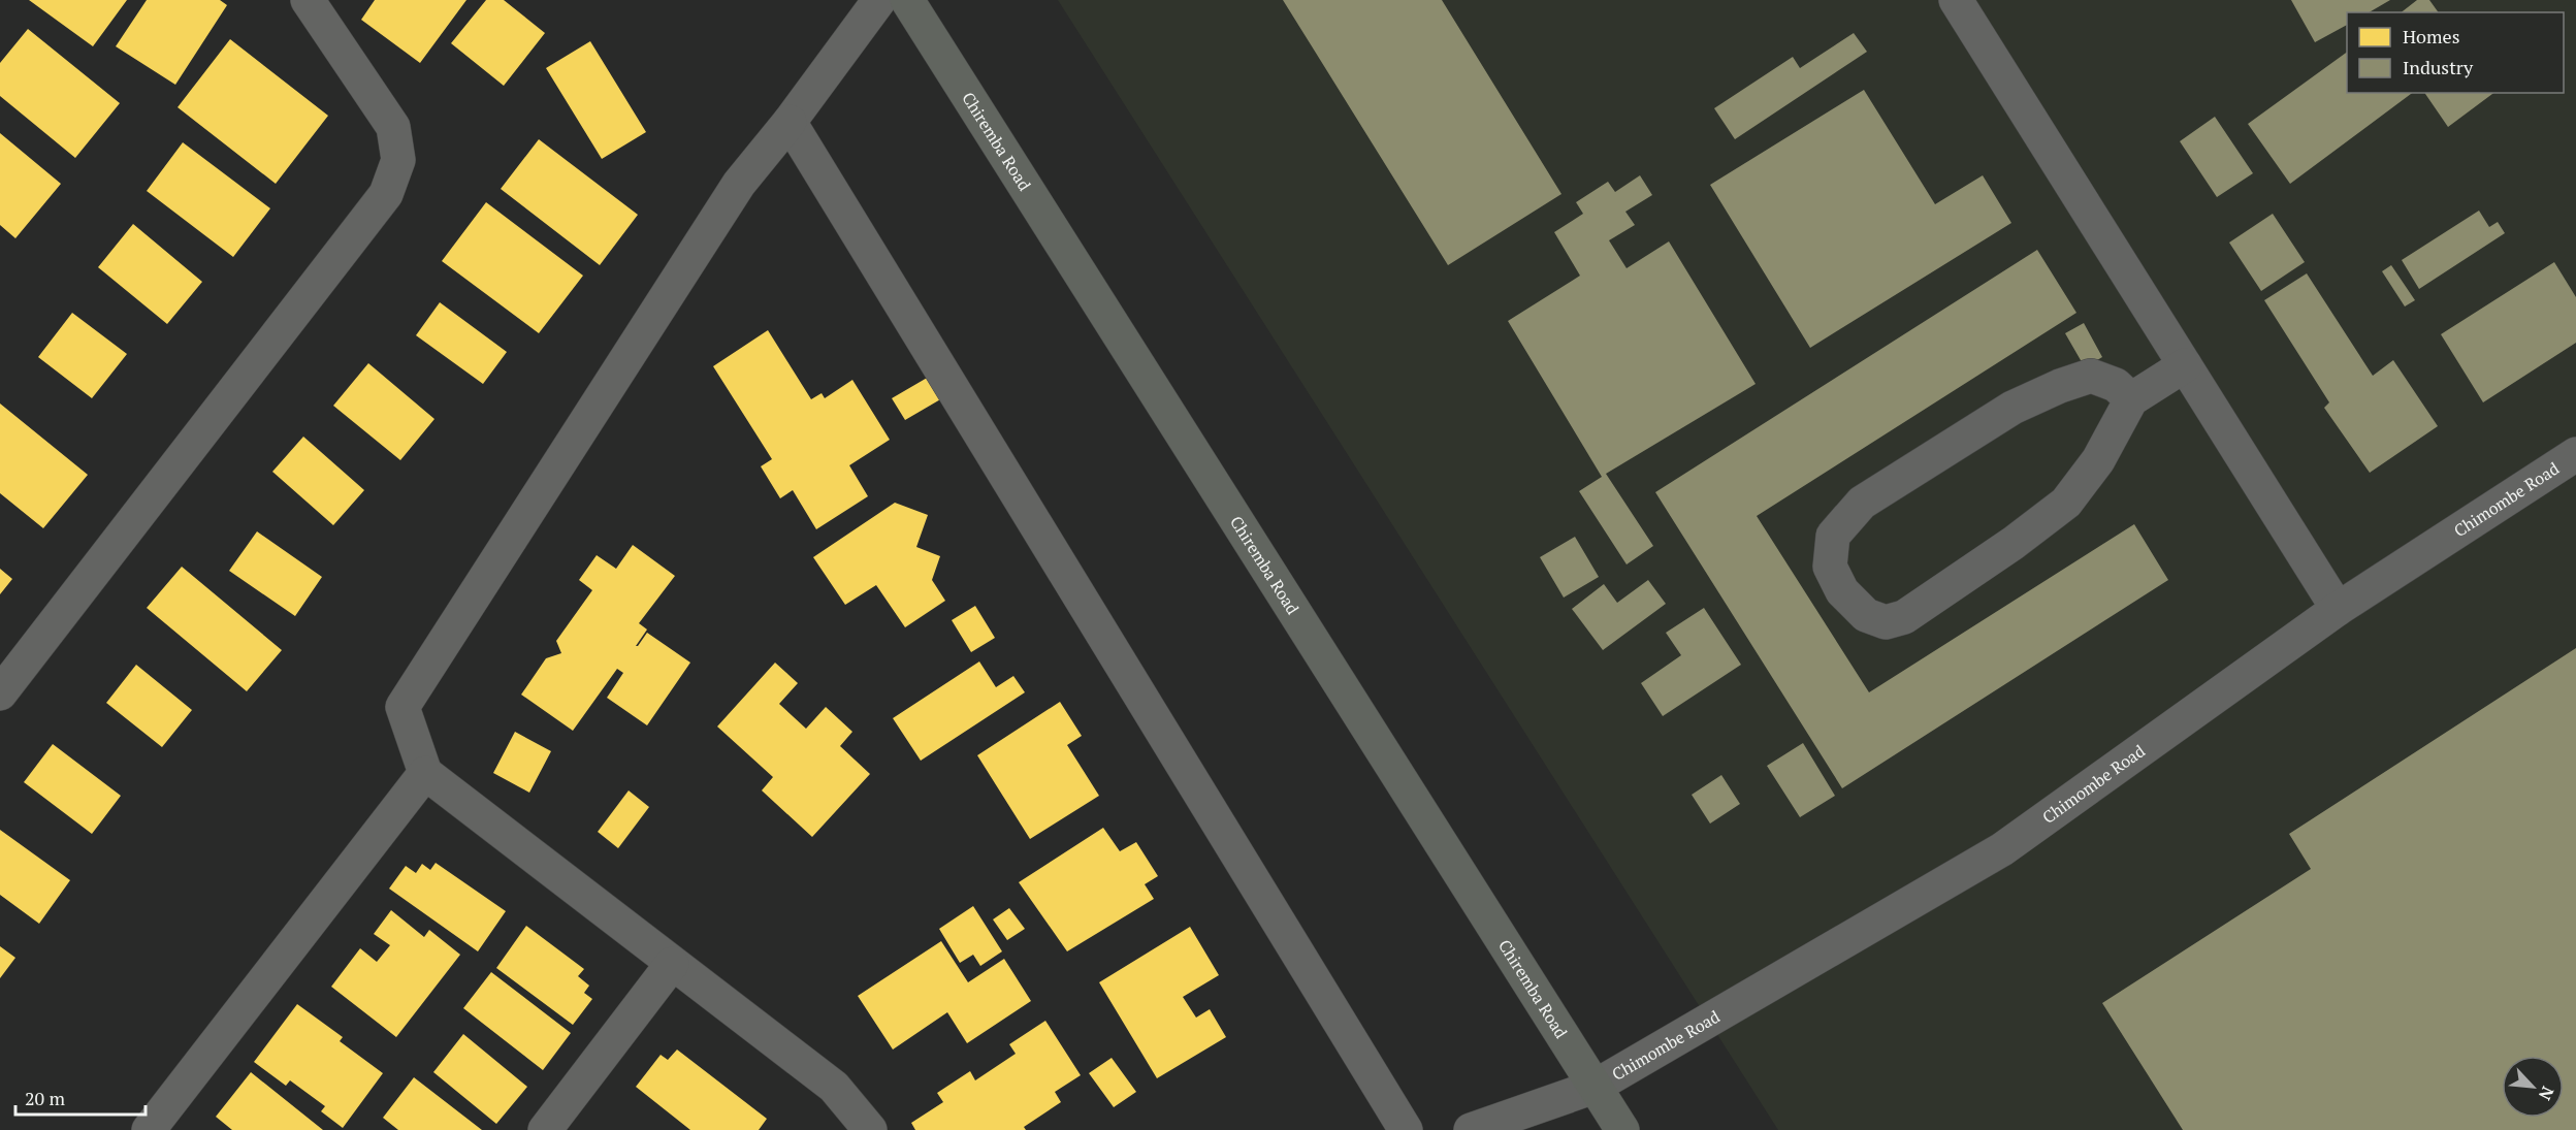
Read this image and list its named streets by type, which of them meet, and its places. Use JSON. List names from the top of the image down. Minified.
{"streets":{"main road":["Chiremba Road"],"street":["Chimombe Road"]},"crossings":[["Chiremba Road","Chimombe Road"]],"legend":["Homes","Industry"],"scale_bar":"20 m","north":"bottom right"}
